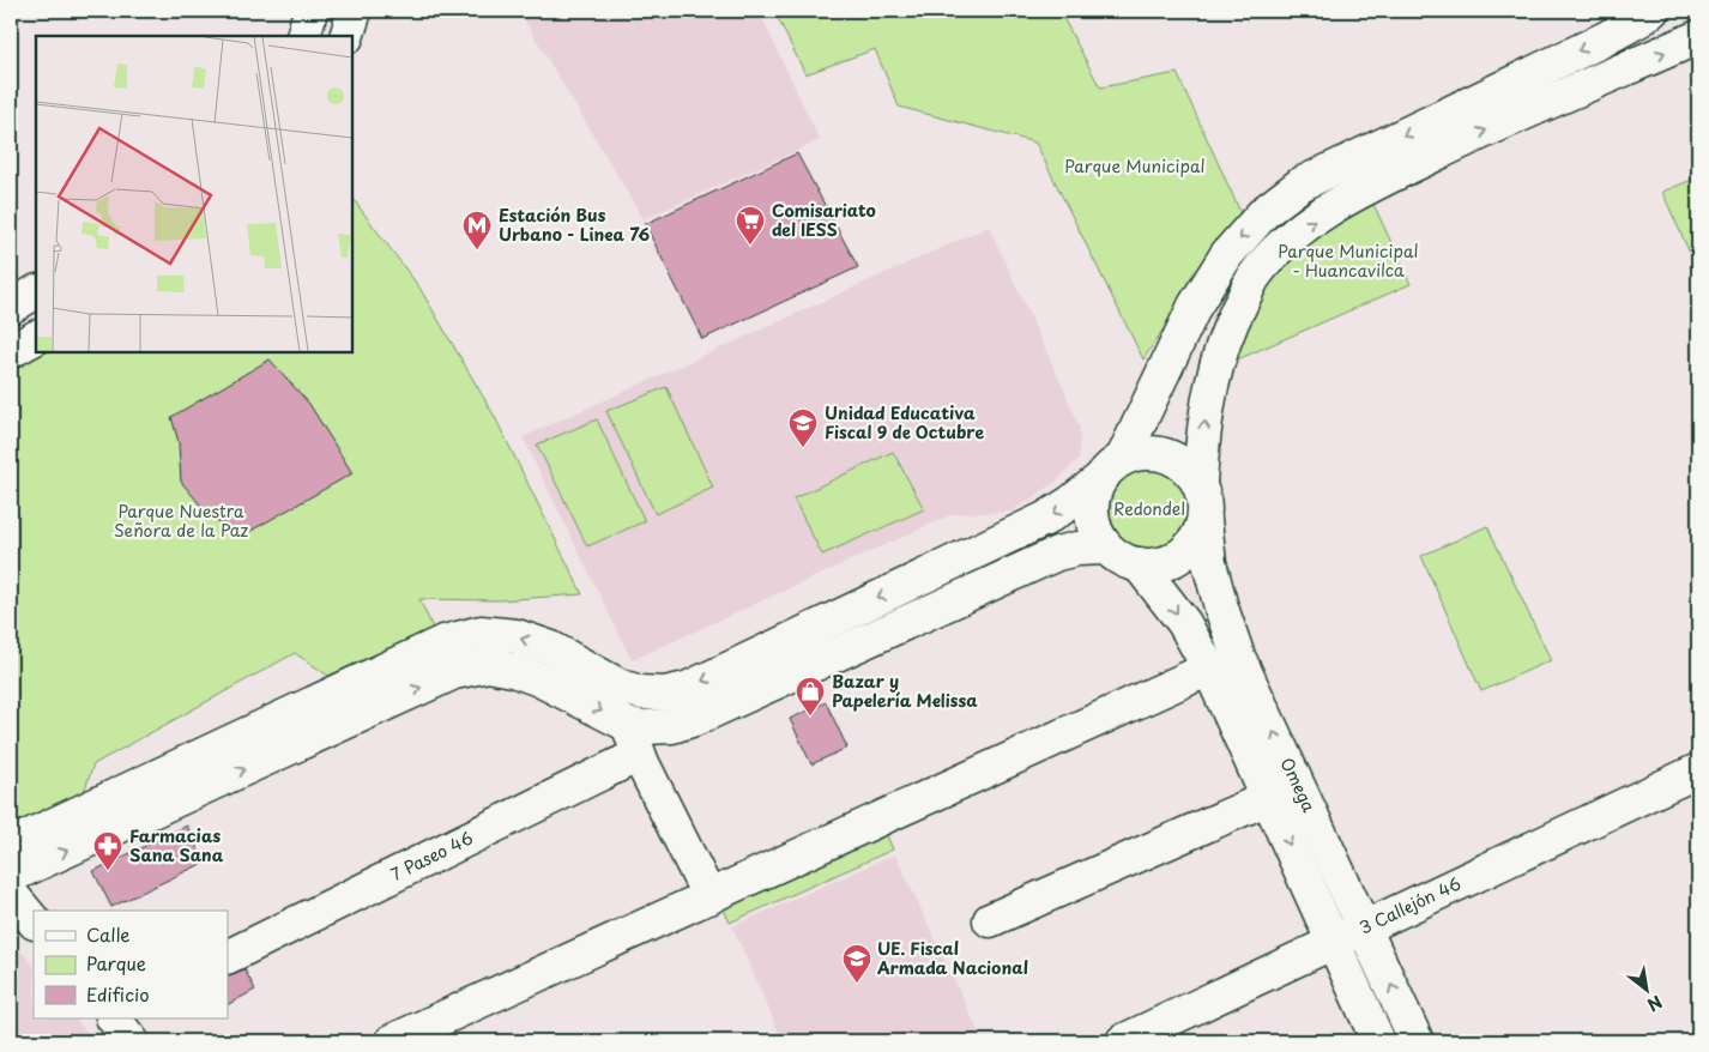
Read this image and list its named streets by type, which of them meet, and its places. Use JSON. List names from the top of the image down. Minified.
{"streets":{"street":["Omega","7 Paseo 46","3 Callejón 46"]},"crossings":[["Omega","3 Callejón 46"]],"parks":["Parque Municipal","Parque Municipal - Huancavilca","Redondel","Parque Nuestra Señora de la Paz"],"places":{"supermarket":["Comisariato del IESS"],"metro station":["Estación Bus Urbano - Linea 76"],"school or university":["Unidad Educativa Fiscal 9 de Octubre","UE. Fiscal Armada Nacional"],"shop":["Bazar y Papelería Melissa"],"pharmacy":["Farmacias Sana Sana"]},"legend":["Calle","Parque","Edificio"],"north":"bottom right"}
